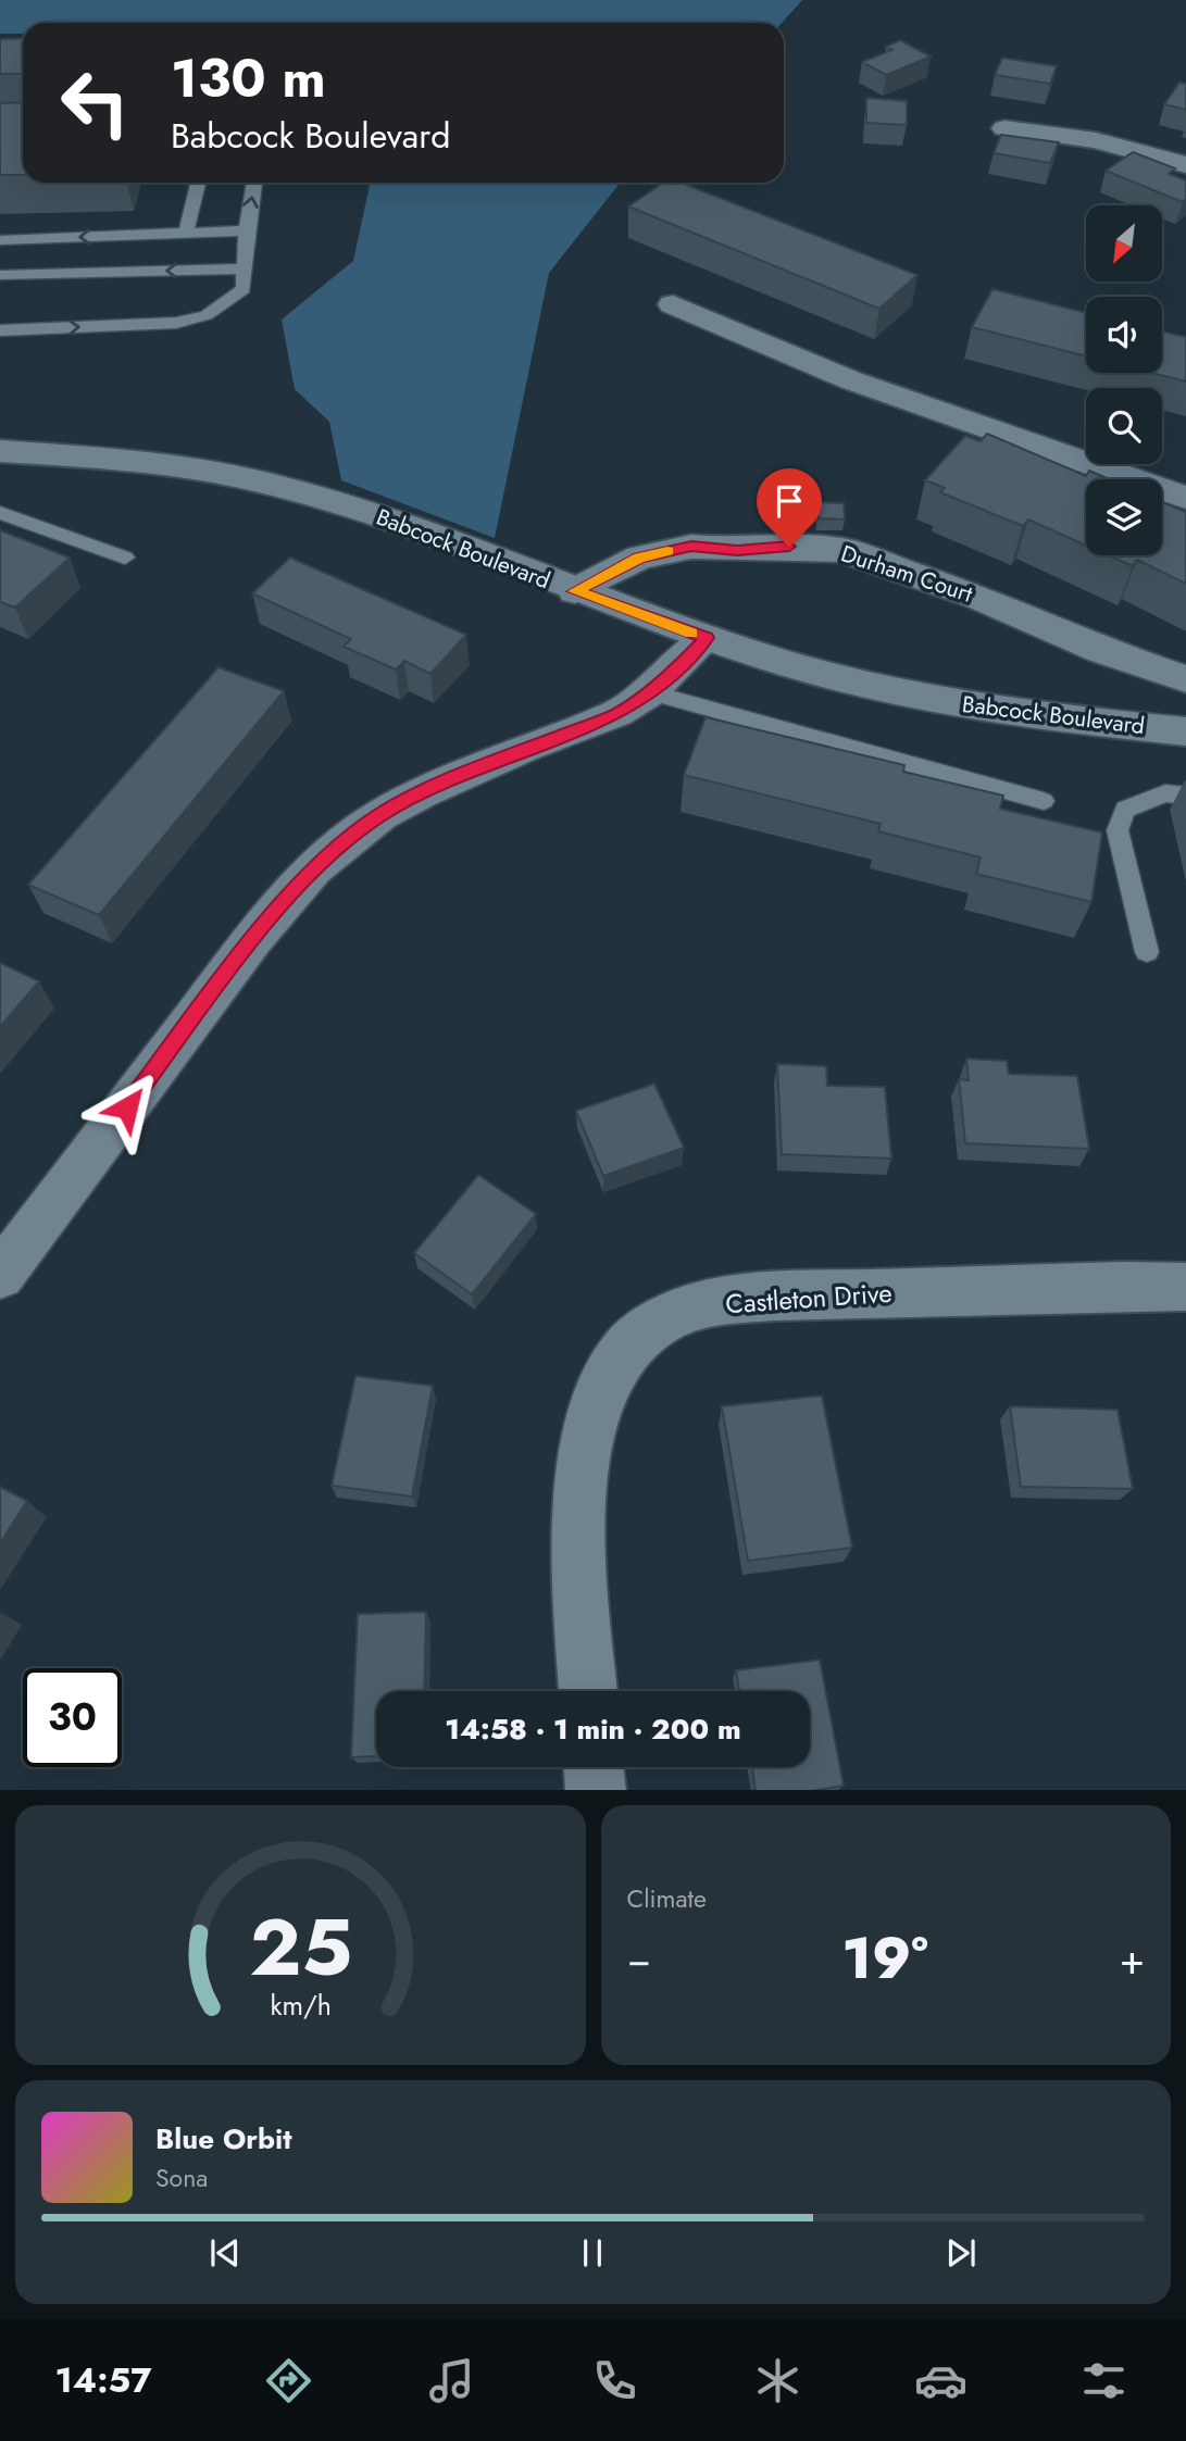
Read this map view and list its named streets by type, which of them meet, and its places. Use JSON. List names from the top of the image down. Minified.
{"streets":{"street":["Babcock Boulevard","Durham Court","Castleton Drive"]},"crossings":[["Babcock Boulevard","Durham Court"]],"north":"bottom left","page":{"turn":["130 m","Babcock Boulevard"],"limit":"30","trip":"14:58 · 1 min · 200 m","tile":"Climate","heat":["−","19°","+"],"song":["Blue Orbit","Sona"],"tabs":"14:57","gauge":["25","km/h"]}}
